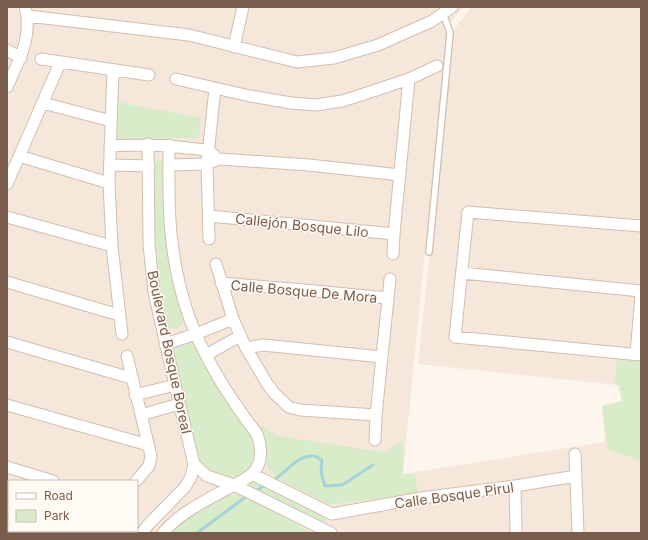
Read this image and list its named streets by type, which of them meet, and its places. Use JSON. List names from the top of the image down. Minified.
{"streets":{"street":["Callejón Bosque Lilo","Calle Bosque De Mora","Boulevard Bosque Boreal","Calle Bosque Pirul"]},"legend":["Road","Park"]}
